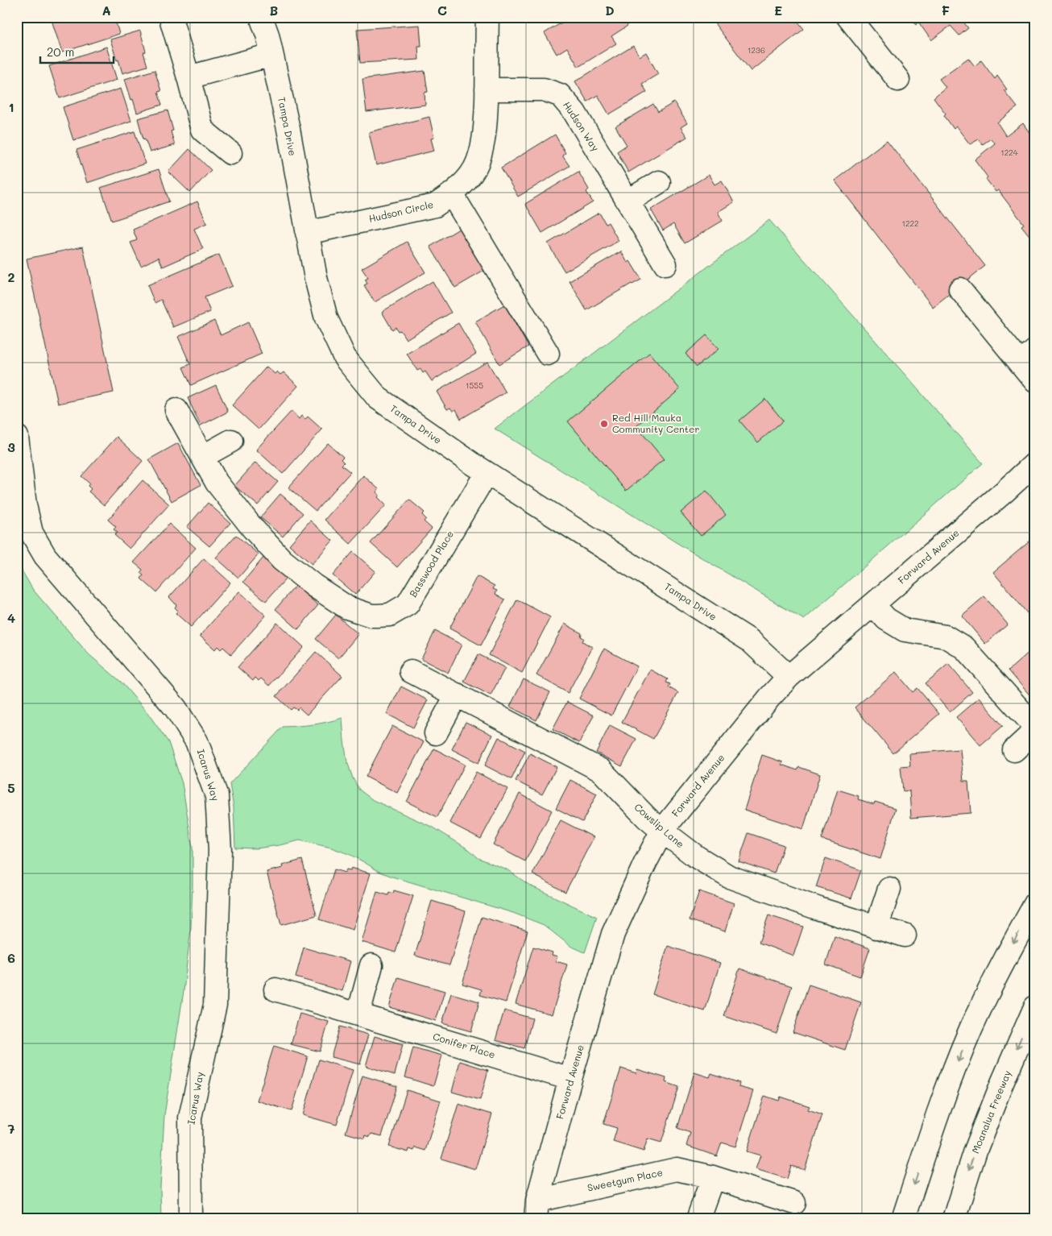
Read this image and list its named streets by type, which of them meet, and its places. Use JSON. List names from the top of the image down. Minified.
{"streets":{"main road":["Tampa Drive","Hudson Way","Hudson Circle","Forward Avenue","Basswood Place","Icarus Way","Cowslip Lane","Conifer Place","Moanalua Freeway","Sweetgum Place"]},"crossings":[["Tampa Drive","Hudson Circle"],["Tampa Drive","Forward Avenue"],["Tampa Drive","Basswood Place"],["Hudson Way","Hudson Circle"],["Forward Avenue","Cowslip Lane"],["Forward Avenue","Conifer Place"],["Forward Avenue","Sweetgum Place"]],"places":["Red Hill Mauka Community Center"],"house_numbers":["1236","1224","1222","1555"],"scale_bar":"20 m","grid":{"columns":["A","B","C","D","E","F"],"rows":["1","2","3","4","5","6","7"]}}
